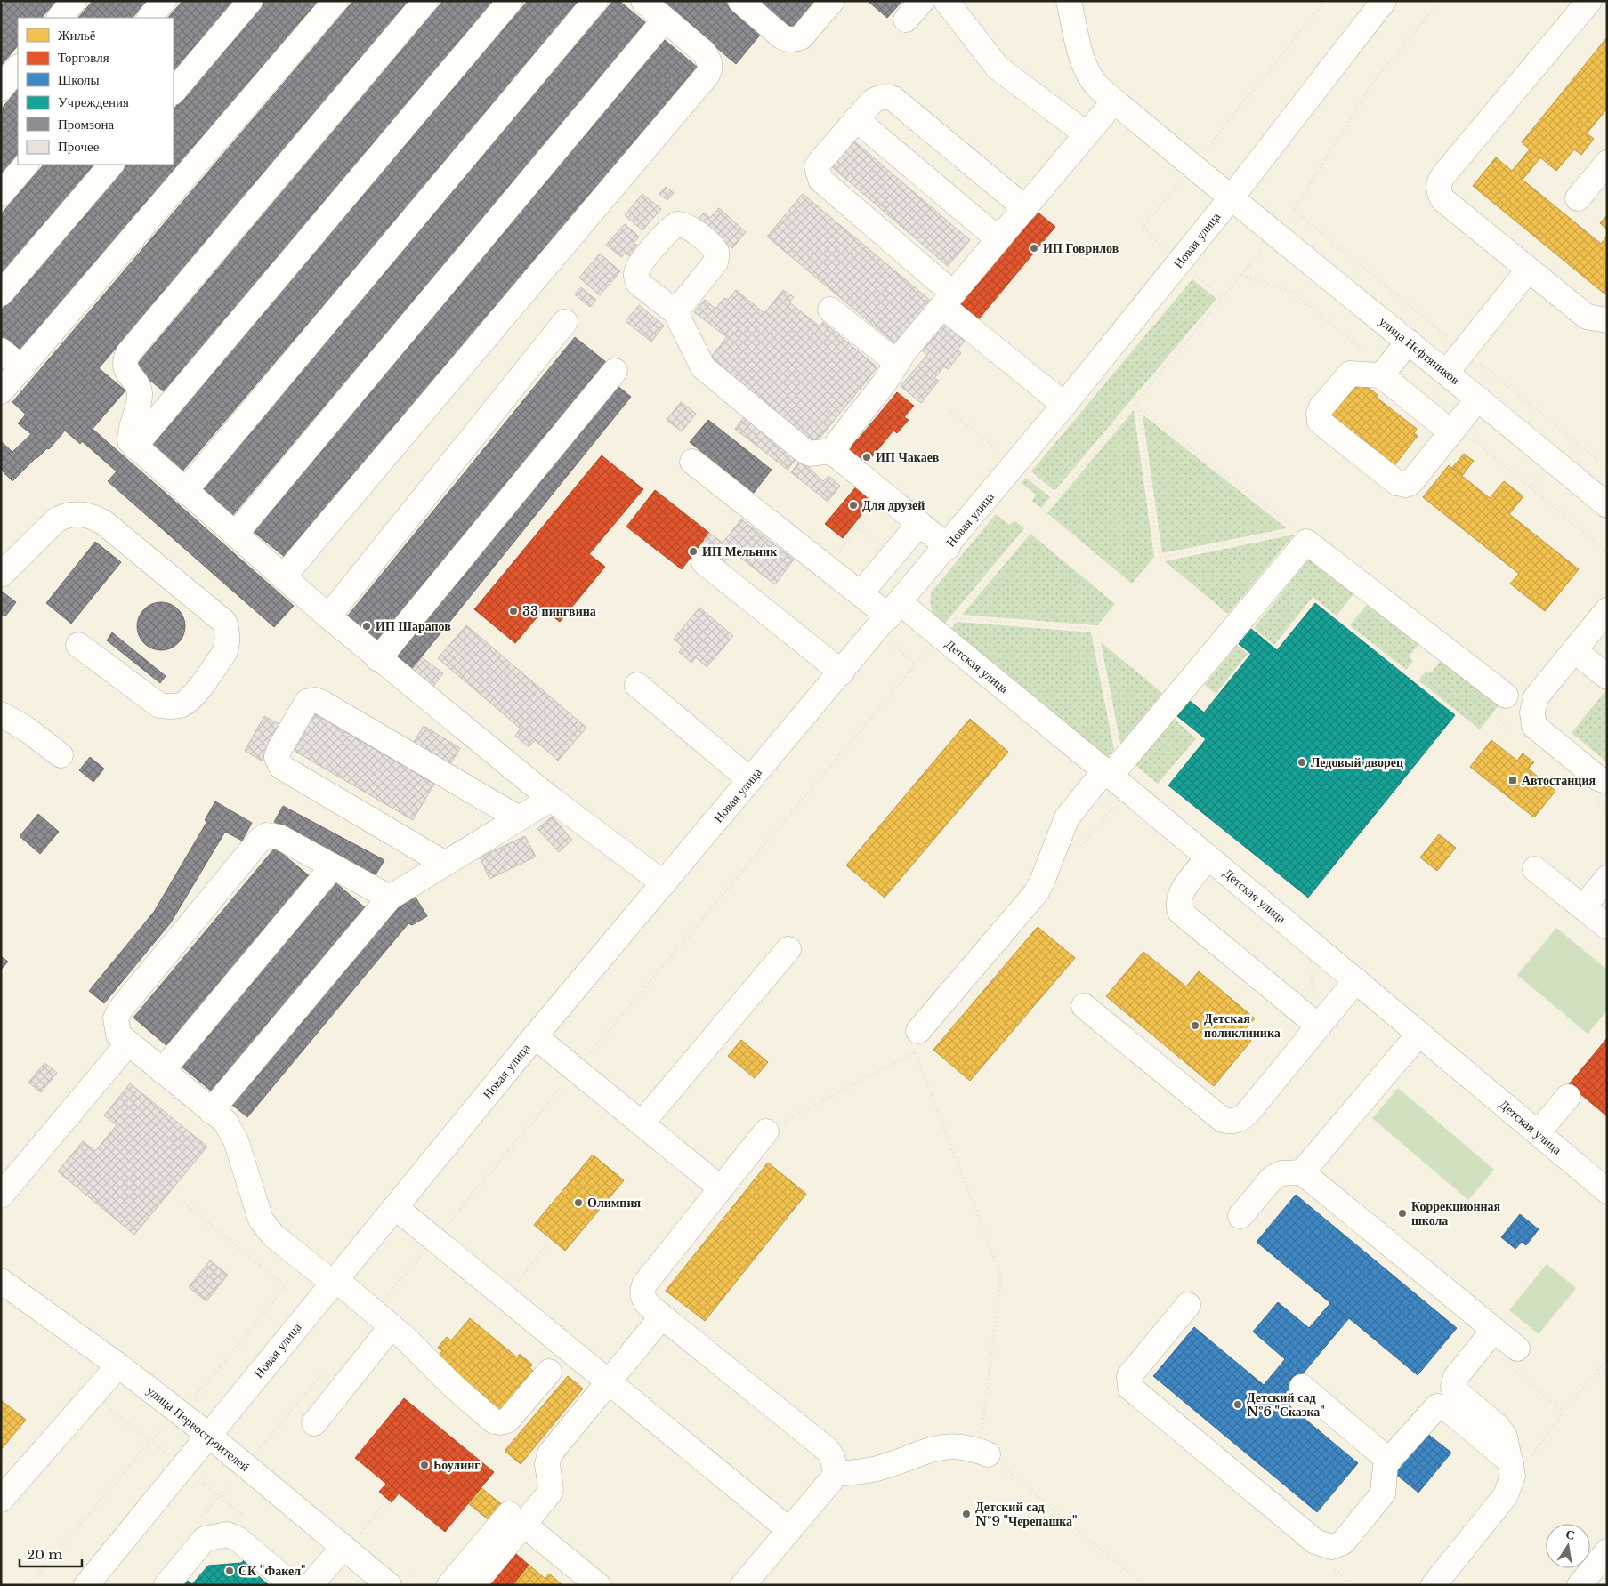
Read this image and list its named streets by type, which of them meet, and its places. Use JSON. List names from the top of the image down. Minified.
{"streets":{"street":["Новая улица","улица Нефтяников","Детская улица","улица Первостроителей"]},"crossings":[["Новая улица","улица Нефтяников"],["Новая улица","Детская улица"],["Новая улица","улица Первостроителей"]],"places":{"other":["ИП Говрилов","ИП Чакаев","Для друзей","ИП Мельник","33 пингвина","ИП Шарапов","Ледовый дворец","Детская поликлиника","Олимпия","Коррекционная школа","Детский сад №6 \"Сказка\"","Боулинг","Детский сад №9 \"Черепашка\"","СК \"Факел\""],"transit":["Автостанция"]},"legend":["Жильё","Торговля","Школы","Учреждения","Промзона","Прочее"],"scale_bar":"20 m","north":"top"}
